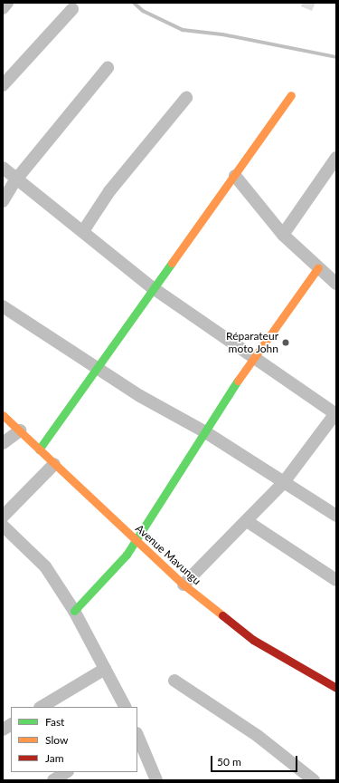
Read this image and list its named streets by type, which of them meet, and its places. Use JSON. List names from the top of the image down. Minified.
{"streets":{"street":["Avenue Mavungu"]},"places":["Réparateur moto John"],"legend":["Fast","Slow","Jam"],"scale_bar":"50 m"}
